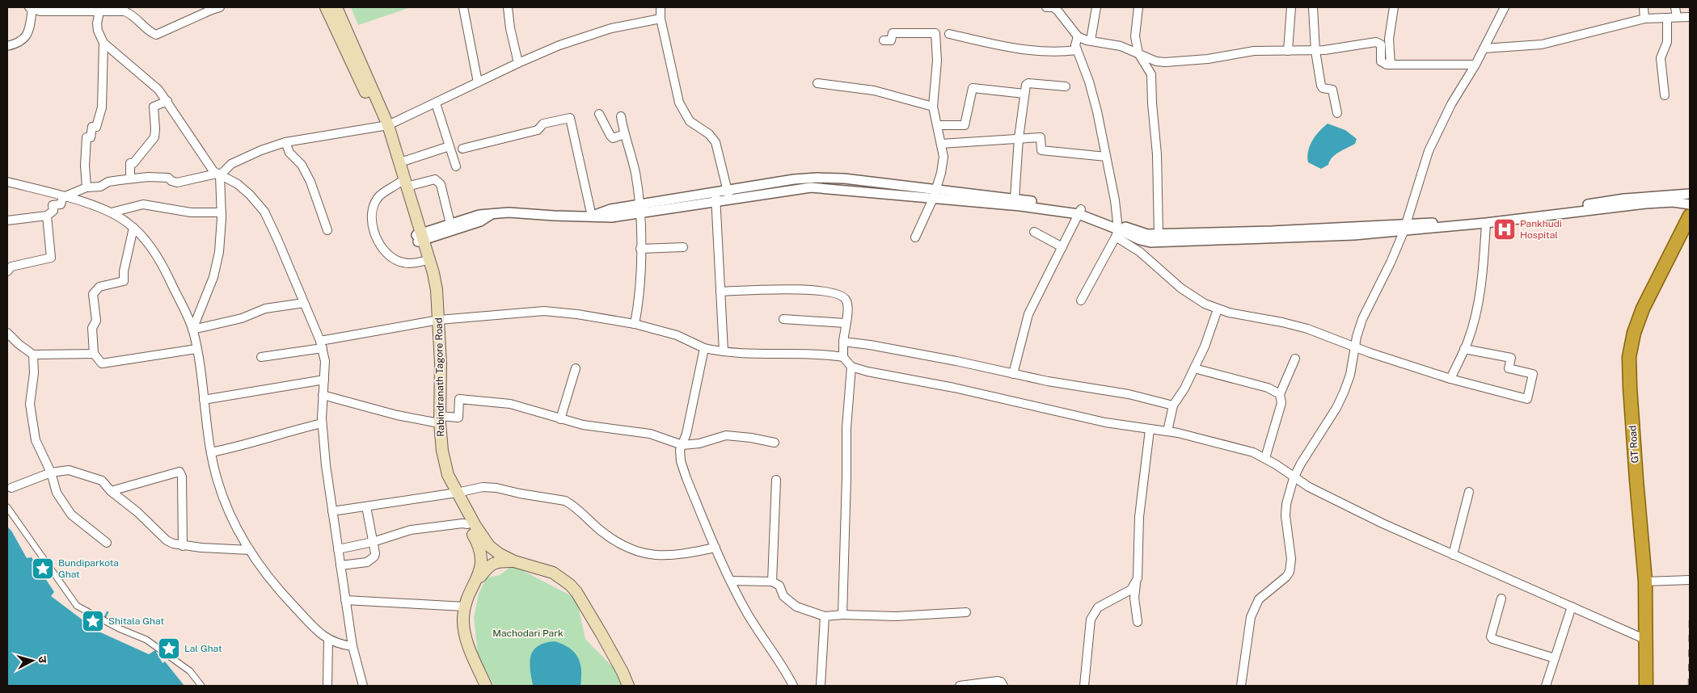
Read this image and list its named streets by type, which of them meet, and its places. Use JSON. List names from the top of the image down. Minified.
{"streets":{"highway":["GT Road"],"main road":["Rabindranath Tagore Road"]},"parks":["Machodari Park"],"places":{"hospital":["Pankhudi Hospital"],"place":["Bundiparkota Ghat","Shitala Ghat","Lal Ghat"]},"north":"right"}
